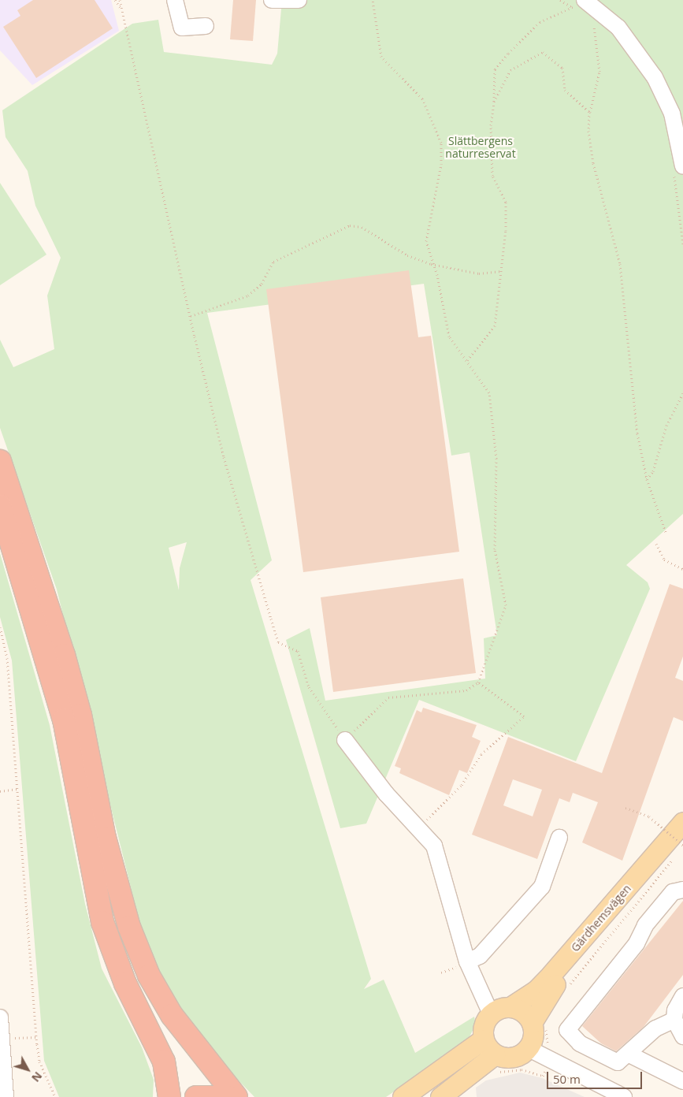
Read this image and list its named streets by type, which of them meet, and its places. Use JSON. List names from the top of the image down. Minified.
{"streets":{"main road":["Gärdhemsvägen"]},"parks":["Slättbergens naturreservat"],"scale_bar":"50 m","north":"bottom right"}
